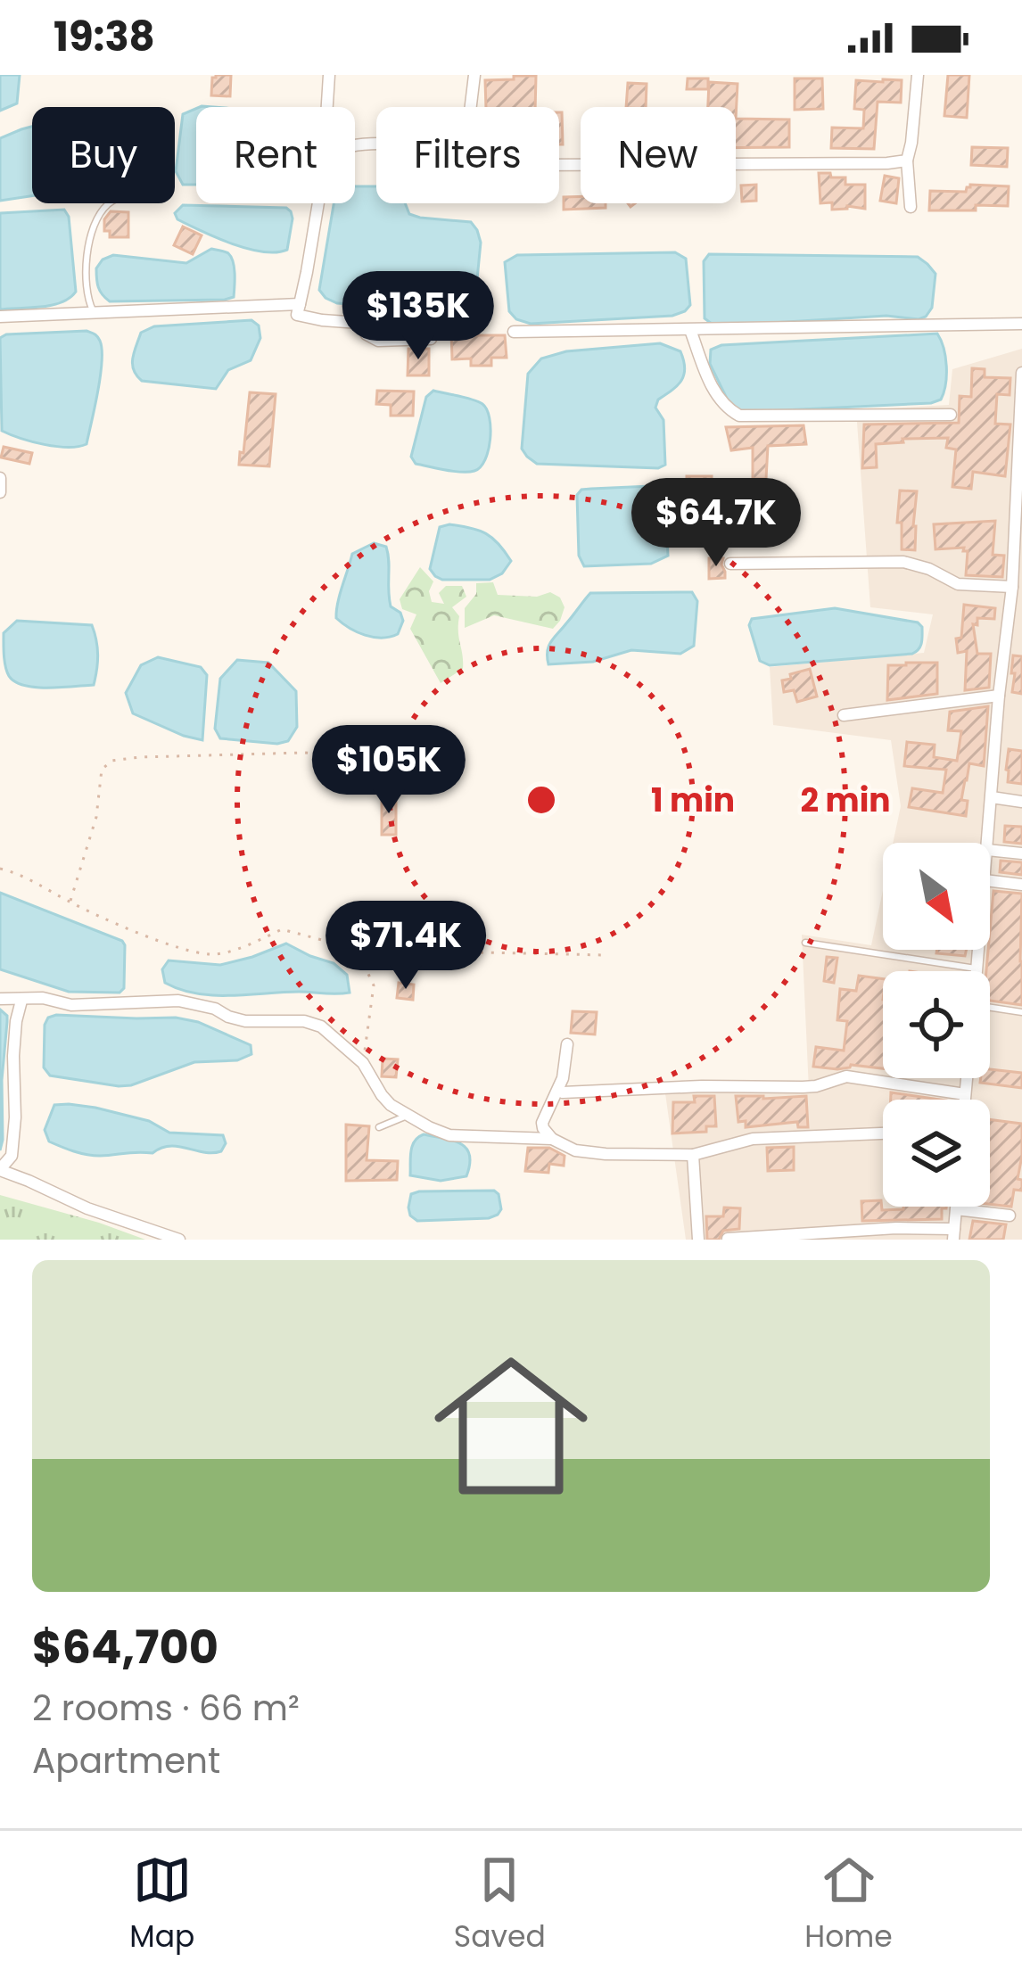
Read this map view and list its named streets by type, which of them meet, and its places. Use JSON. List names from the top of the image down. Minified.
{"north":"bottom right","page":{"status":"19:38","chip":["Buy","Rent","Filters","New"],"price":["$135K","$64.7K","$105K","$71.4K"],"list":[{"name":"$64,700","note":"2 rooms · 66 m² · Apartment"}],"tabs":["Map","Saved","Home"]},"rings":["1 min","2 min"]}
